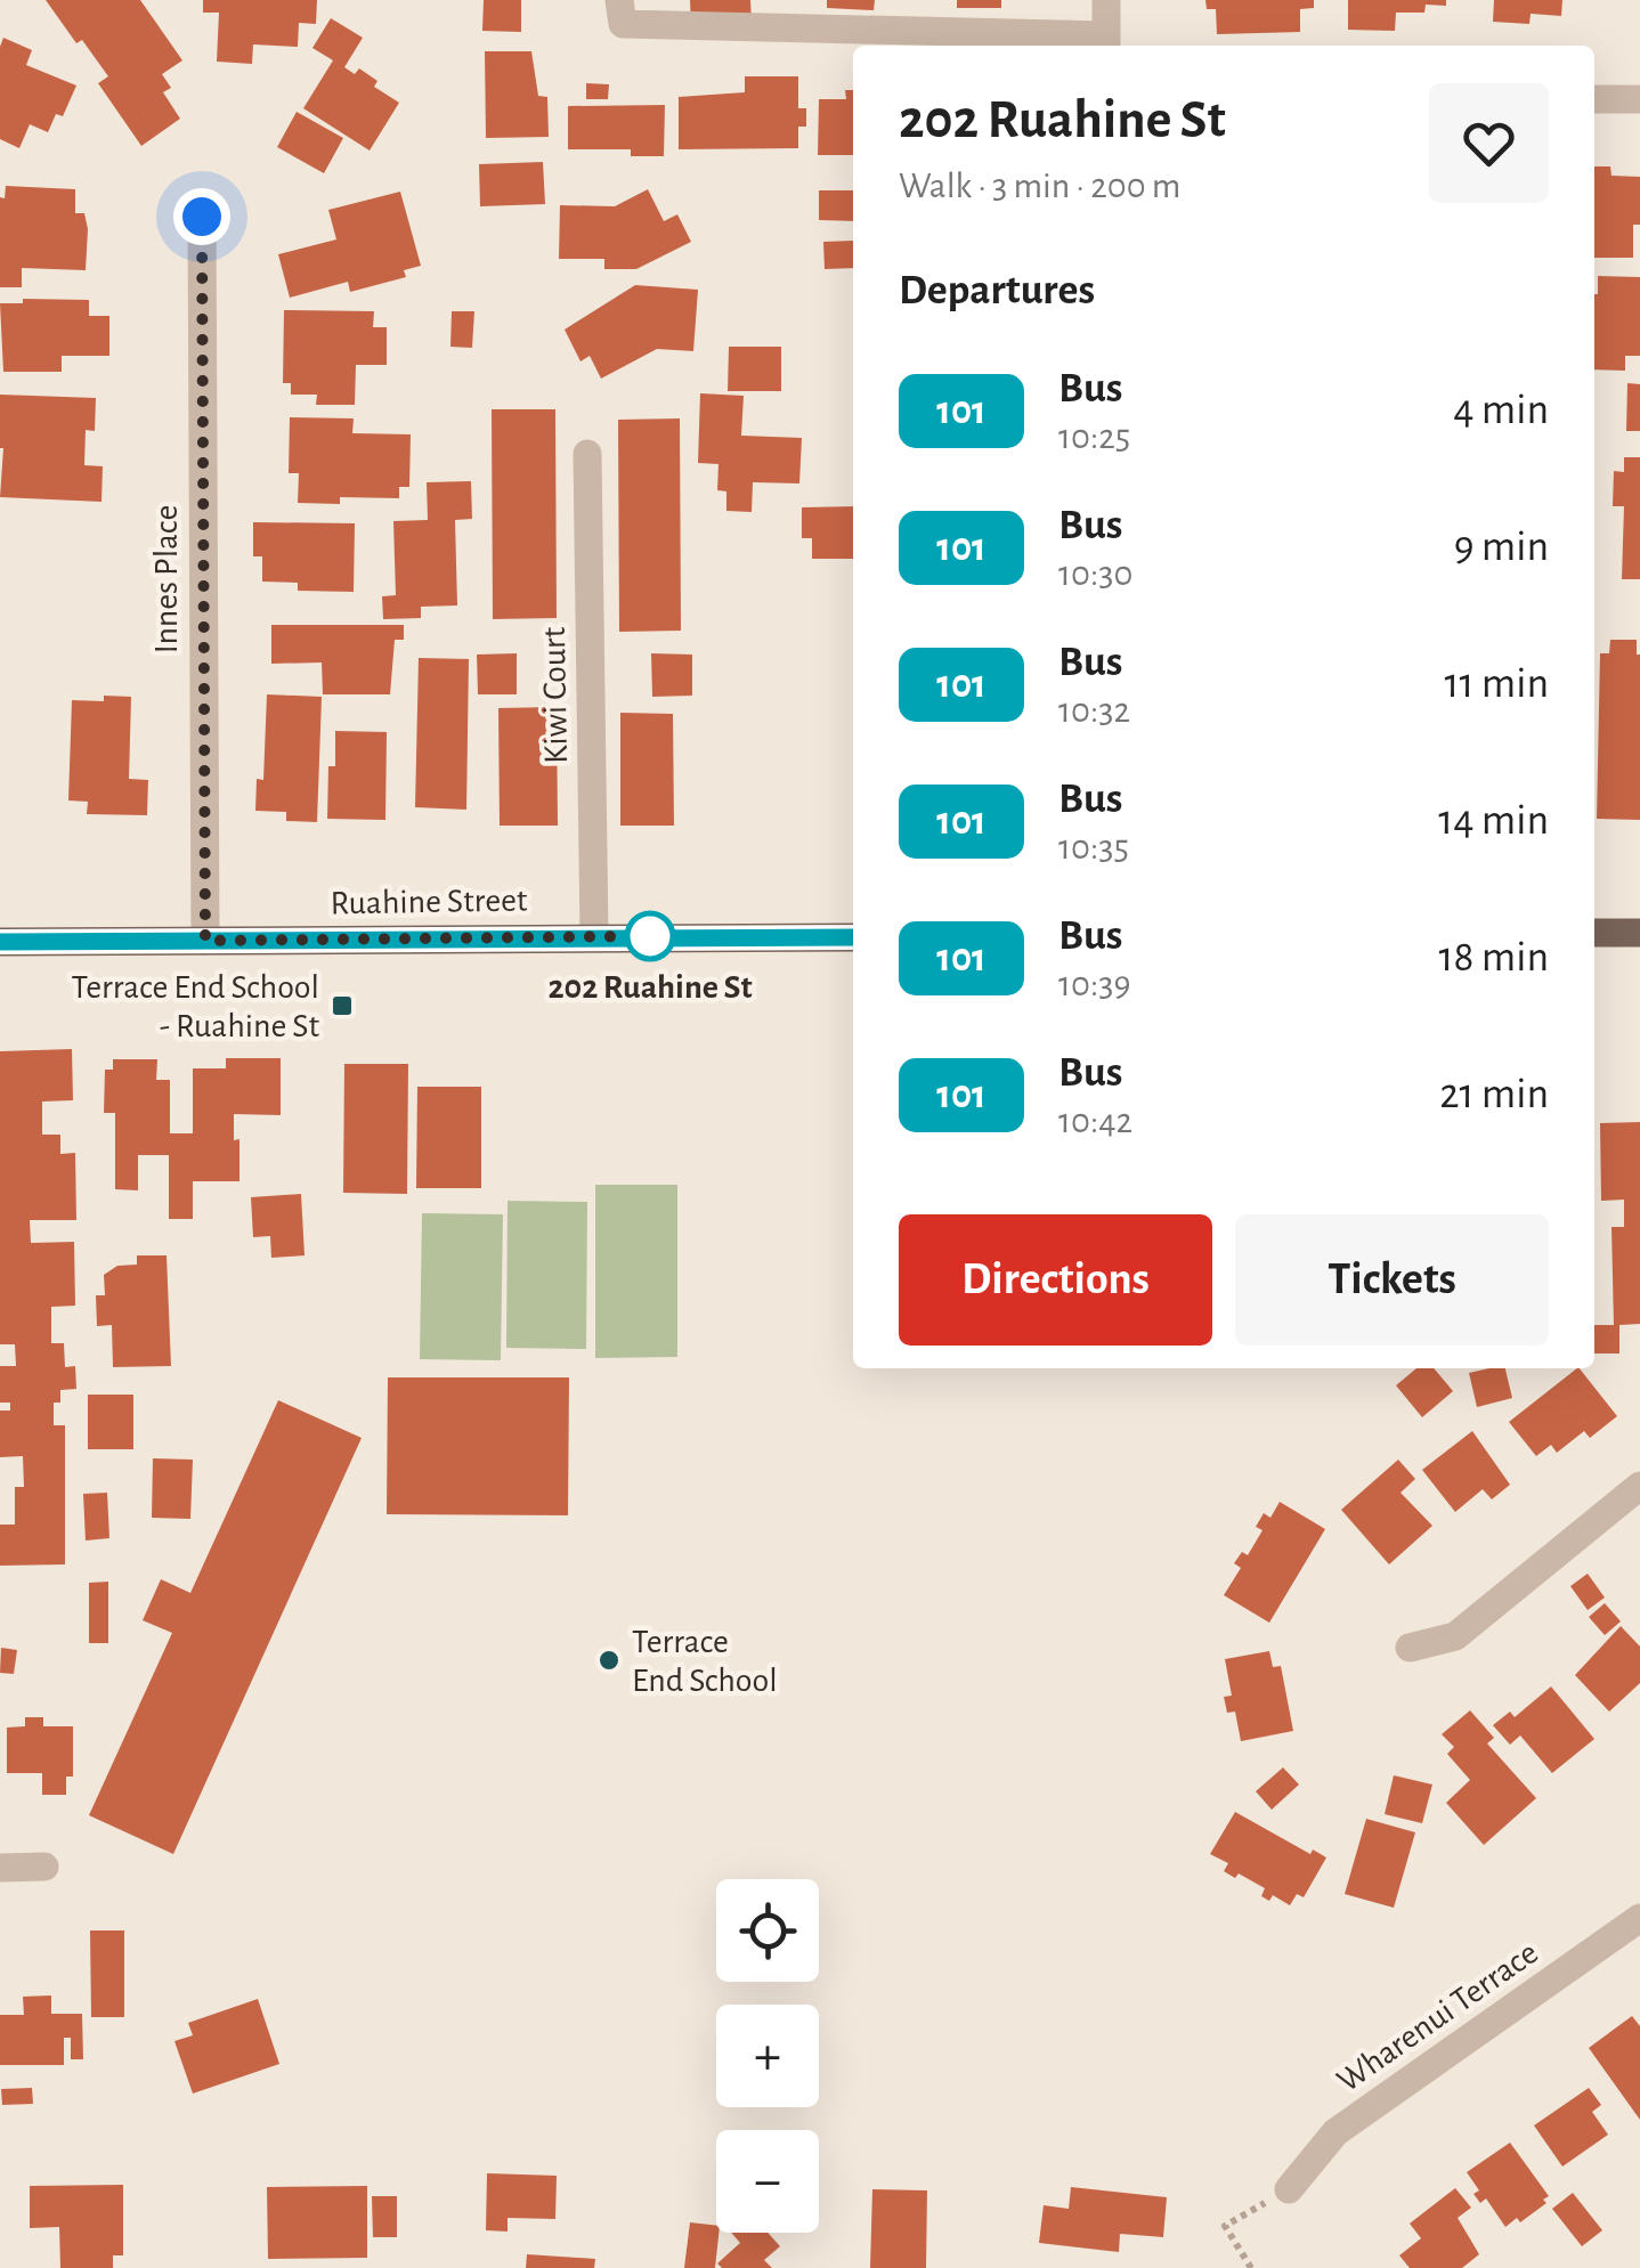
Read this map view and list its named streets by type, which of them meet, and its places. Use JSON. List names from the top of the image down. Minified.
{"streets":{"main road":["Ruahine Street"],"street":["Innes Place","Kiwi Court","Wharenui Terrace"]},"crossings":[["Innes Place","Ruahine Street"],["Kiwi Court","Ruahine Street"]],"places":{"other":["202 Ruahine St","Terrace End School"],"transit":["Terrace End School - Ruahine St"]},"lines":["bus line 101"],"page":{"heading":[["202 Ruahine St","Walk · 3 min · 200 m"],"Departures"],"list":[{"mark":"101","name":"Bus","note":"10:25","value":"4 min"},{"mark":"101","name":"Bus","note":"10:30","value":"9 min"},{"mark":"101","name":"Bus","note":"10:32","value":"11 min"},{"mark":"101","name":"Bus","note":"10:35","value":"14 min"},{"mark":"101","name":"Bus","note":"10:39","value":"18 min"},{"mark":"101","name":"Bus","note":"10:42","value":"21 min"}],"buttons":["Directions","Tickets"],"map_buttons":["+","−"]}}
